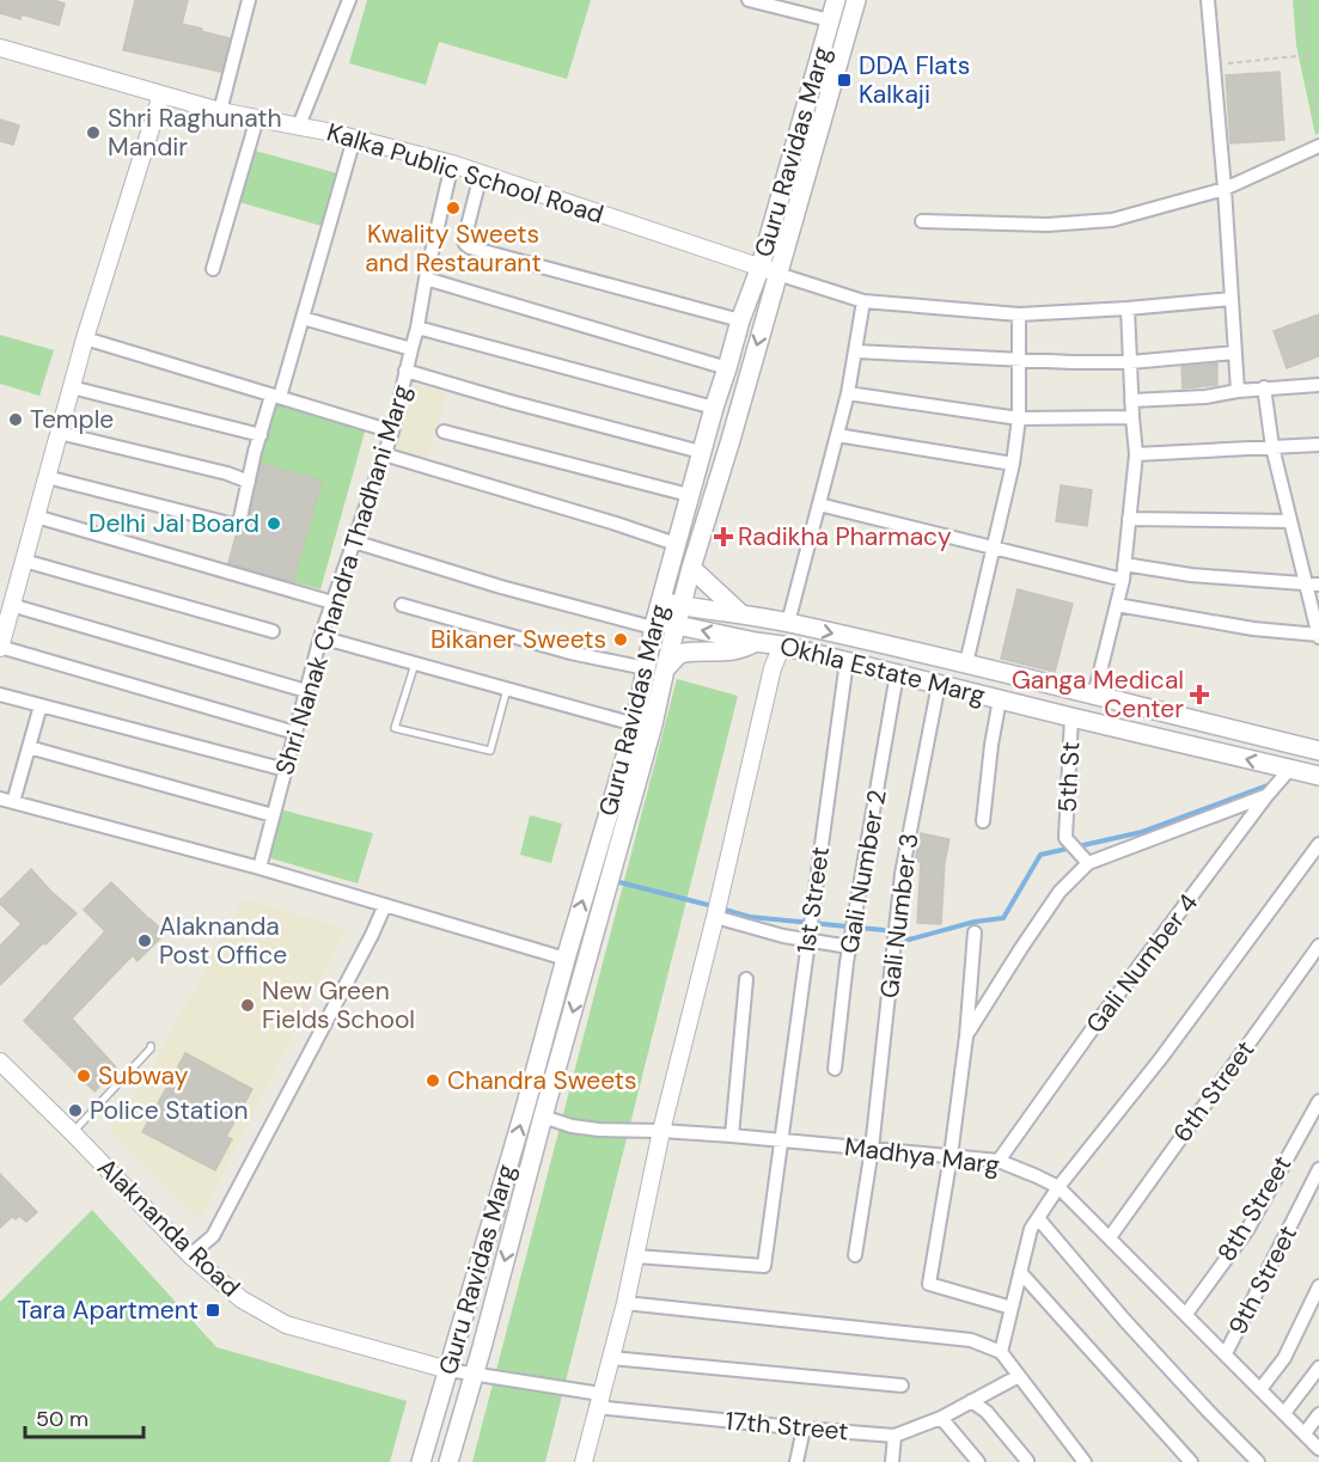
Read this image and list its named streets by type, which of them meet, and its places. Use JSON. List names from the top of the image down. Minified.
{"streets":{"main road":["Guru Ravidas Marg","Okhla Estate Marg"],"street":["Kalka Public School Road","Shri Nanak Chandra Thadhani Marg","5th St","Gali Number 2","1st Street","Gali Number 3","Gali Number 4","6th Street","Madhya Marg","8th Street","Alaknanda Road","9th Street","17th Street"]},"crossings":[["Guru Ravidas Marg","Kalka Public School Road"],["Guru Ravidas Marg","Okhla Estate Marg"],["Guru Ravidas Marg","Madhya Marg"],["Guru Ravidas Marg","Alaknanda Road"],["Guru Ravidas Marg","17th Street"],["Kalka Public School Road","Shri Nanak Chandra Thadhani Marg"],["Okhla Estate Marg","5th St"],["Okhla Estate Marg","Gali Number 2"],["Okhla Estate Marg","1st Street"],["Okhla Estate Marg","Gali Number 3"],["Okhla Estate Marg","Gali Number 4"],["1st Street","Madhya Marg"],["Gali Number 3","Madhya Marg"],["Gali Number 4","Madhya Marg"],["6th Street","Madhya Marg"],["Madhya Marg","8th Street"],["Madhya Marg","9th Street"],["Alaknanda Road","17th Street"]],"places":{"transit":["DDA Flats Kalkaji","Tara Apartment"],"other":["Shri Raghunath Mandir","Kwality Sweets and Restaurant","Temple","Delhi Jal Board","Bikaner Sweets","Alaknanda Post Office","New Green Fields School","Subway","Chandra Sweets","Police Station"],"health":["Radikha Pharmacy","Ganga Medical Center"]},"scale_bar":"50 m"}
